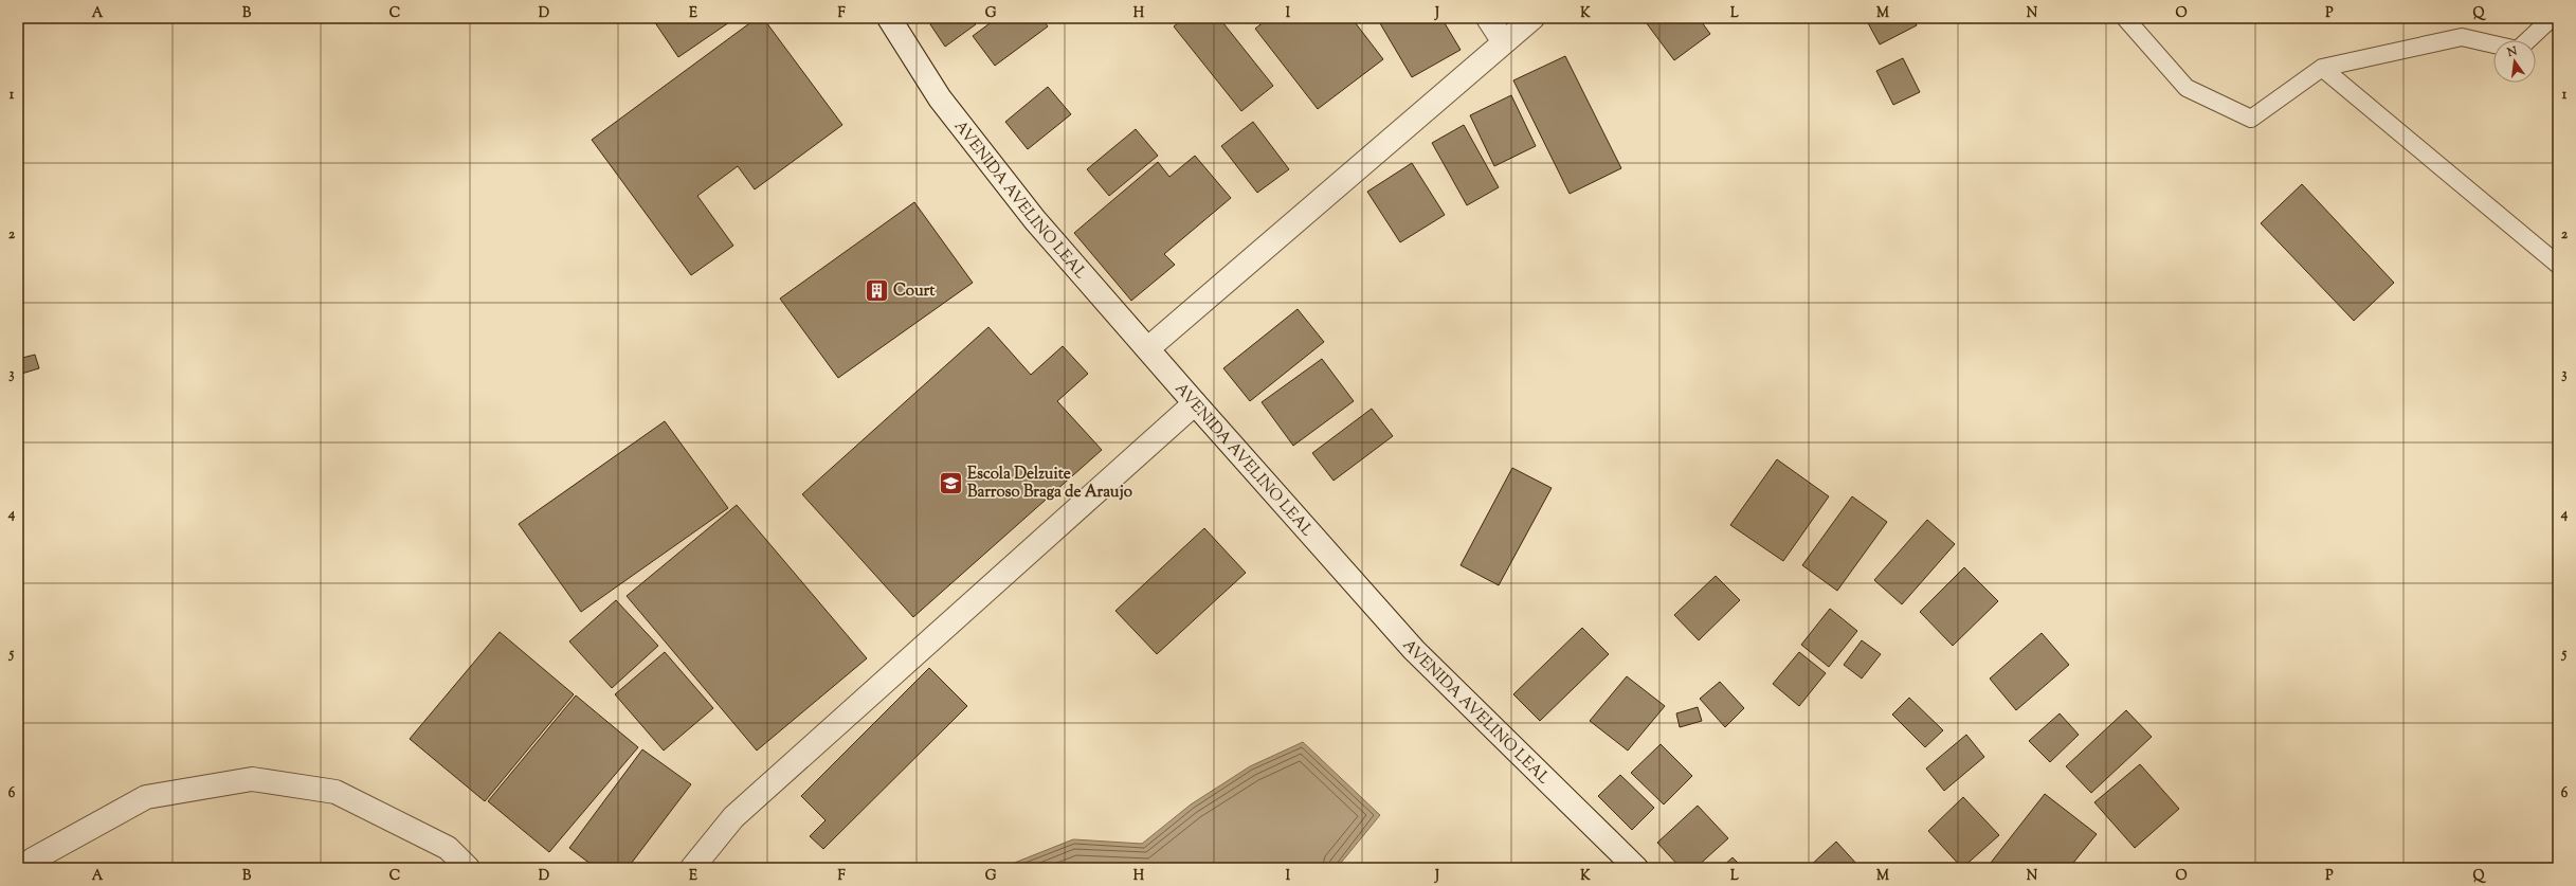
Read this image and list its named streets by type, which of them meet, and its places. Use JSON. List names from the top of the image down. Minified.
{"streets":{"street":["AVENIDA AVELINO LEAL"]},"places":{"building":["Court"],"school or university":["Escola Delzuite Barroso Braga de Araujo"]},"north":"top","grid":{"columns":["A","B","C","D","E","F","G","H","I","J","K","L","M","N","O","P","Q"],"rows":["1","2","3","4","5","6"]}}
